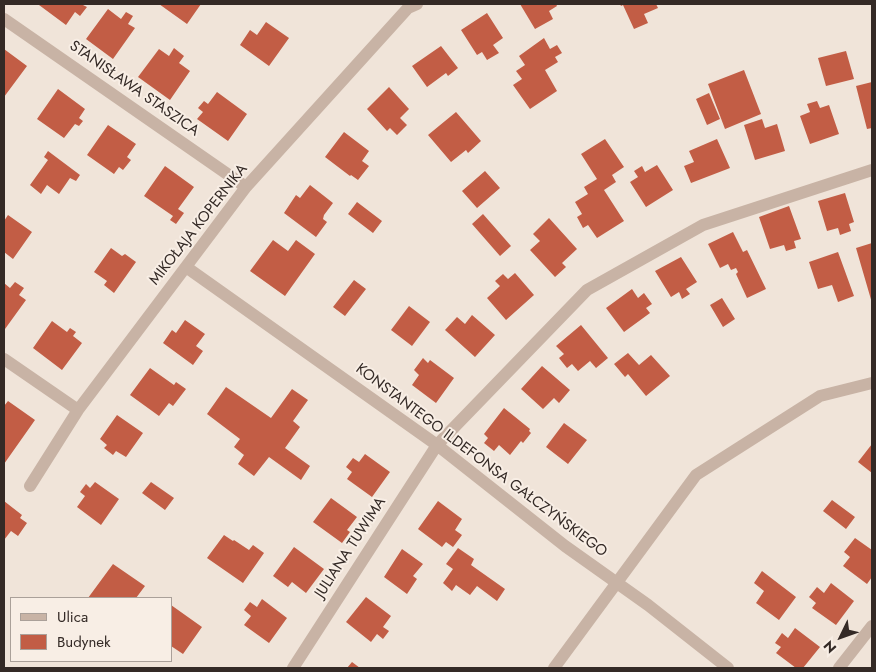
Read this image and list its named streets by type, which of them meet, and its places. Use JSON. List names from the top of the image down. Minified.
{"streets":{"street":["STANISŁAWA STASZICA","MIKOŁAJA KOPERNIKA","KONSTANTEGO ILDEFONSA GAŁCZYŃSKIEGO","JULIANA TUWIMA"]},"crossings":[["STANISŁAWA STASZICA","MIKOŁAJA KOPERNIKA"],["MIKOŁAJA KOPERNIKA","KONSTANTEGO ILDEFONSA GAŁCZYŃSKIEGO"],["KONSTANTEGO ILDEFONSA GAŁCZYŃSKIEGO","JULIANA TUWIMA"]],"legend":["Ulica","Budynek"],"north":"bottom left"}
